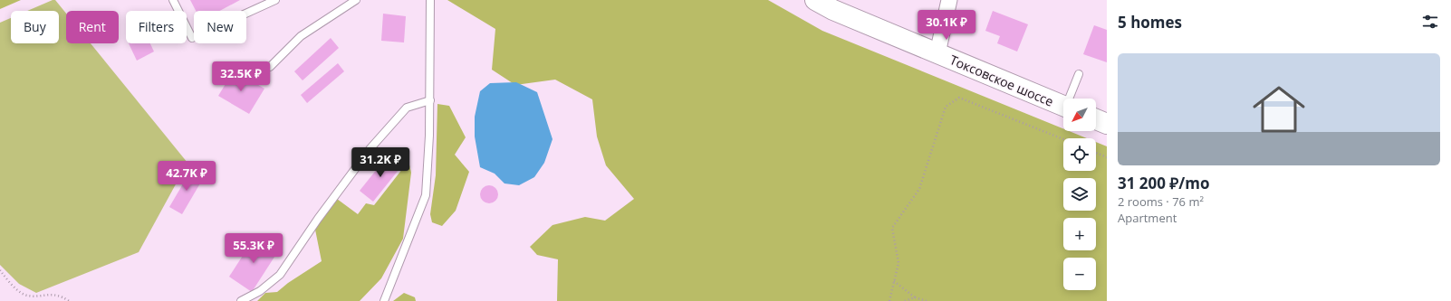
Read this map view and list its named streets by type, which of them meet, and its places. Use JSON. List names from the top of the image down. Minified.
{"streets":{"main road":["Токсовское шоссе"]},"north":"bottom left","page":{"heading":"5 homes","price":["30.1K ₽","32.5K ₽","31.2K ₽","42.7K ₽","55.3K ₽"],"chip":["Buy","Rent","Filters","New"],"list":[{"name":"31 200 ₽/mo","note":"2 rooms · 76 m² · Apartment"}],"map_buttons":["+","−"]}}
